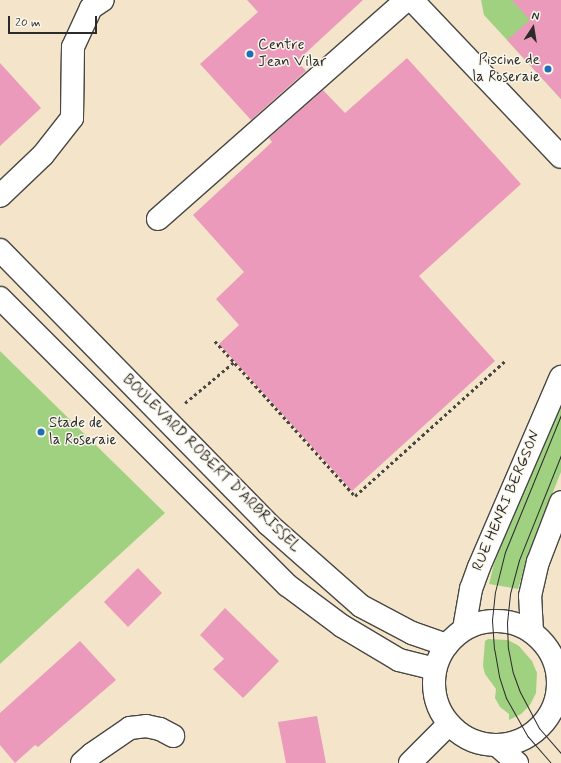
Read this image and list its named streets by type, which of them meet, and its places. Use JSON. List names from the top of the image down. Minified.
{"streets":{"street":["BOULEVARD ROBERT D'ARBRISSEL","RUE HENRI BERGSON"]},"crossings":[["BOULEVARD ROBERT D'ARBRISSEL","RUE HENRI BERGSON"]],"places":["Centre Jean Vilar","Piscine de la Roseraie","Stade de la Roseraie"],"scale_bar":"20 m","north":"top"}
